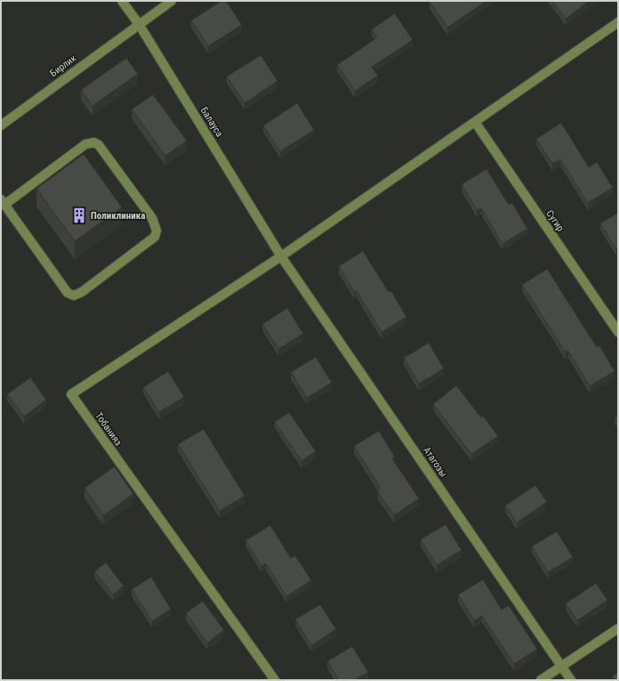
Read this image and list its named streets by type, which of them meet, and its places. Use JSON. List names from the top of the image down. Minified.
{"streets":{"street":["Бирлик","Балауса","Сугир","Тобанияз","Атагозы"]},"crossings":[["Бирлик","Балауса"],["Балауса","Тобанияз"],["Балауса","Атагозы"],["Тобанияз","Атагозы"]],"places":{"building":["Поликлиника"]}}
